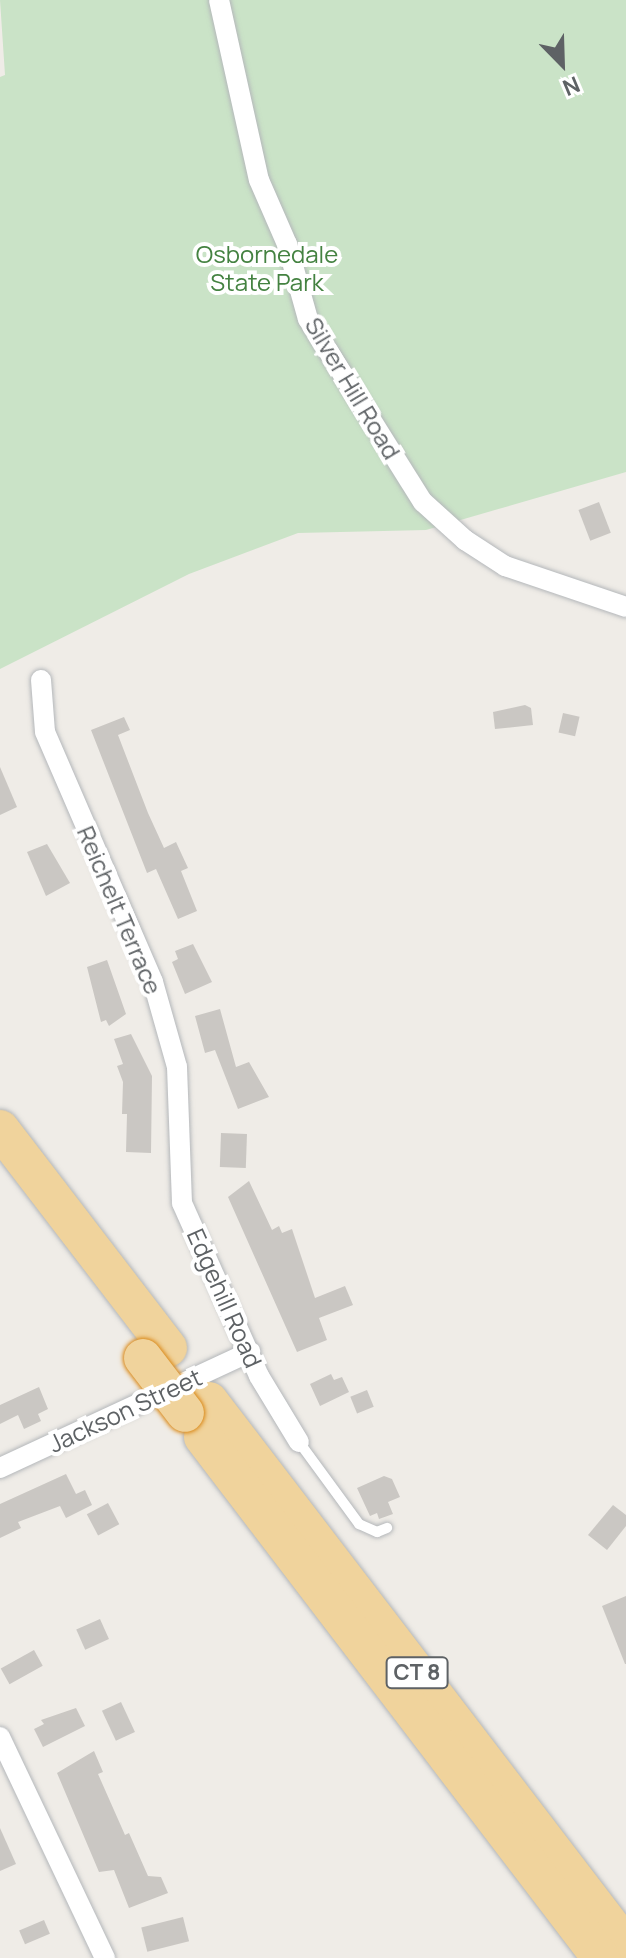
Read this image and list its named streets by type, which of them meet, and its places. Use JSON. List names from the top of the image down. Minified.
{"streets":{"highway":["CT 8"],"street":["Silver Hill Road","Reichelt Terrace","Edgehill Road","Jackson Street"]},"crossings":[["Reichelt Terrace","Edgehill Road"],["Edgehill Road","Jackson Street"]],"parks":["Osbornedale State Park"],"north":"bottom right"}
